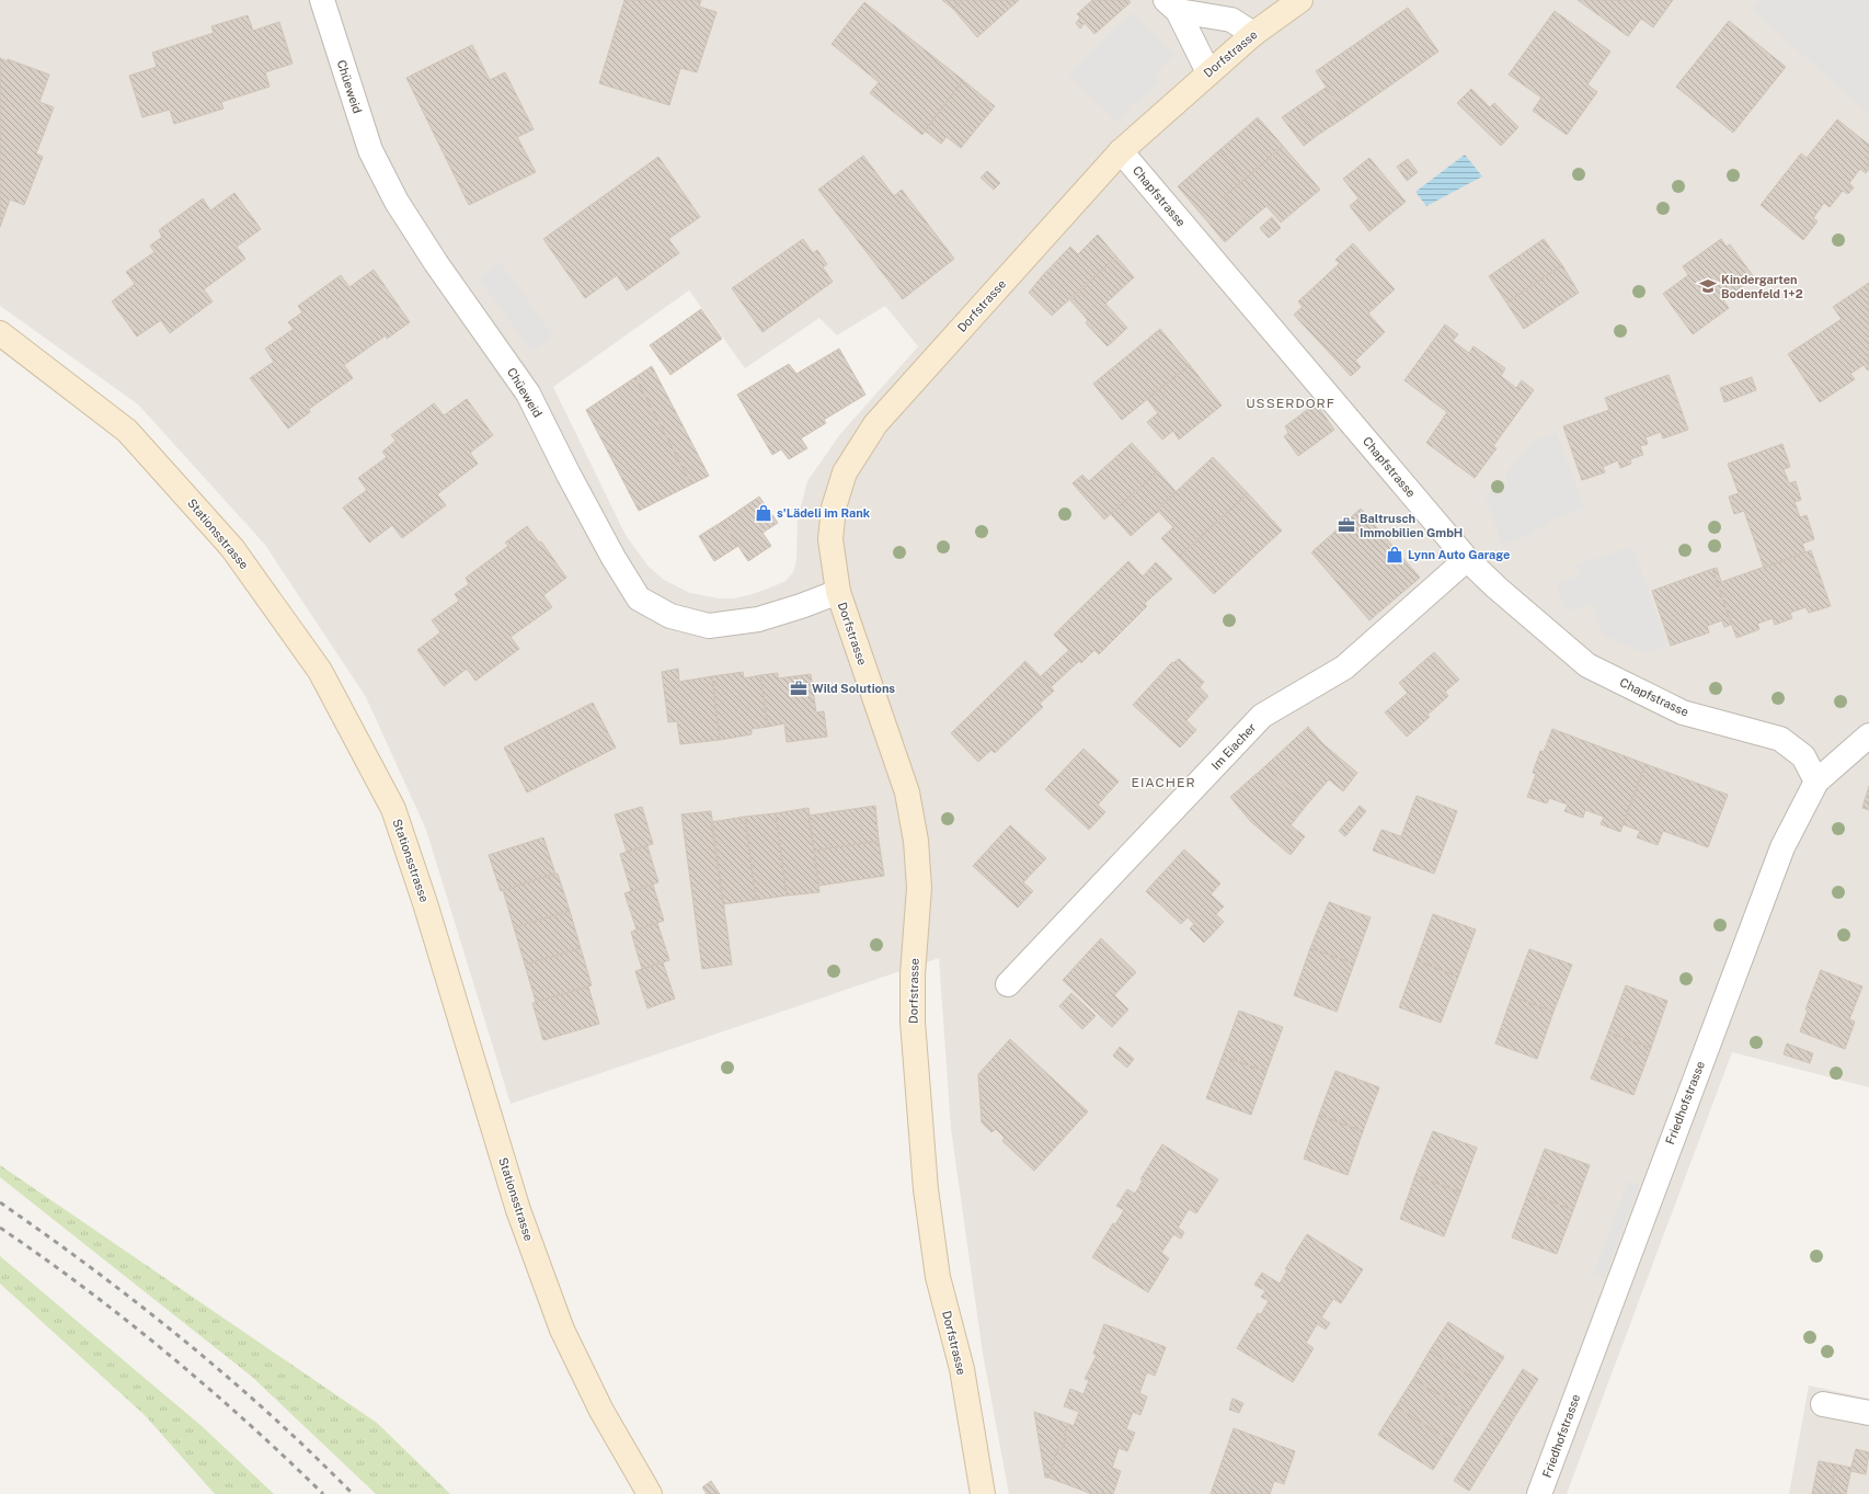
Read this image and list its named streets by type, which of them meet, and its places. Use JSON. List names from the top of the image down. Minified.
{"streets":{"street":["Dorfstrasse","Chüeweid","Chapfstrasse","Stationsstrasse","Im Eiacher","Friedhofstrasse"]},"crossings":[["Dorfstrasse","Chüeweid"],["Dorfstrasse","Chapfstrasse"],["Chapfstrasse","Im Eiacher"],["Chapfstrasse","Friedhofstrasse"]],"districts":["USSERDORF","EIACHER"],"places":{"school or university":["Kindergarten Bodenfeld 1+2"],"shop":["s'Lädeli im Rank","Lynn Auto Garage"],"office":["Baltrusch Immobilien GmbH","Wild Solutions"]}}
